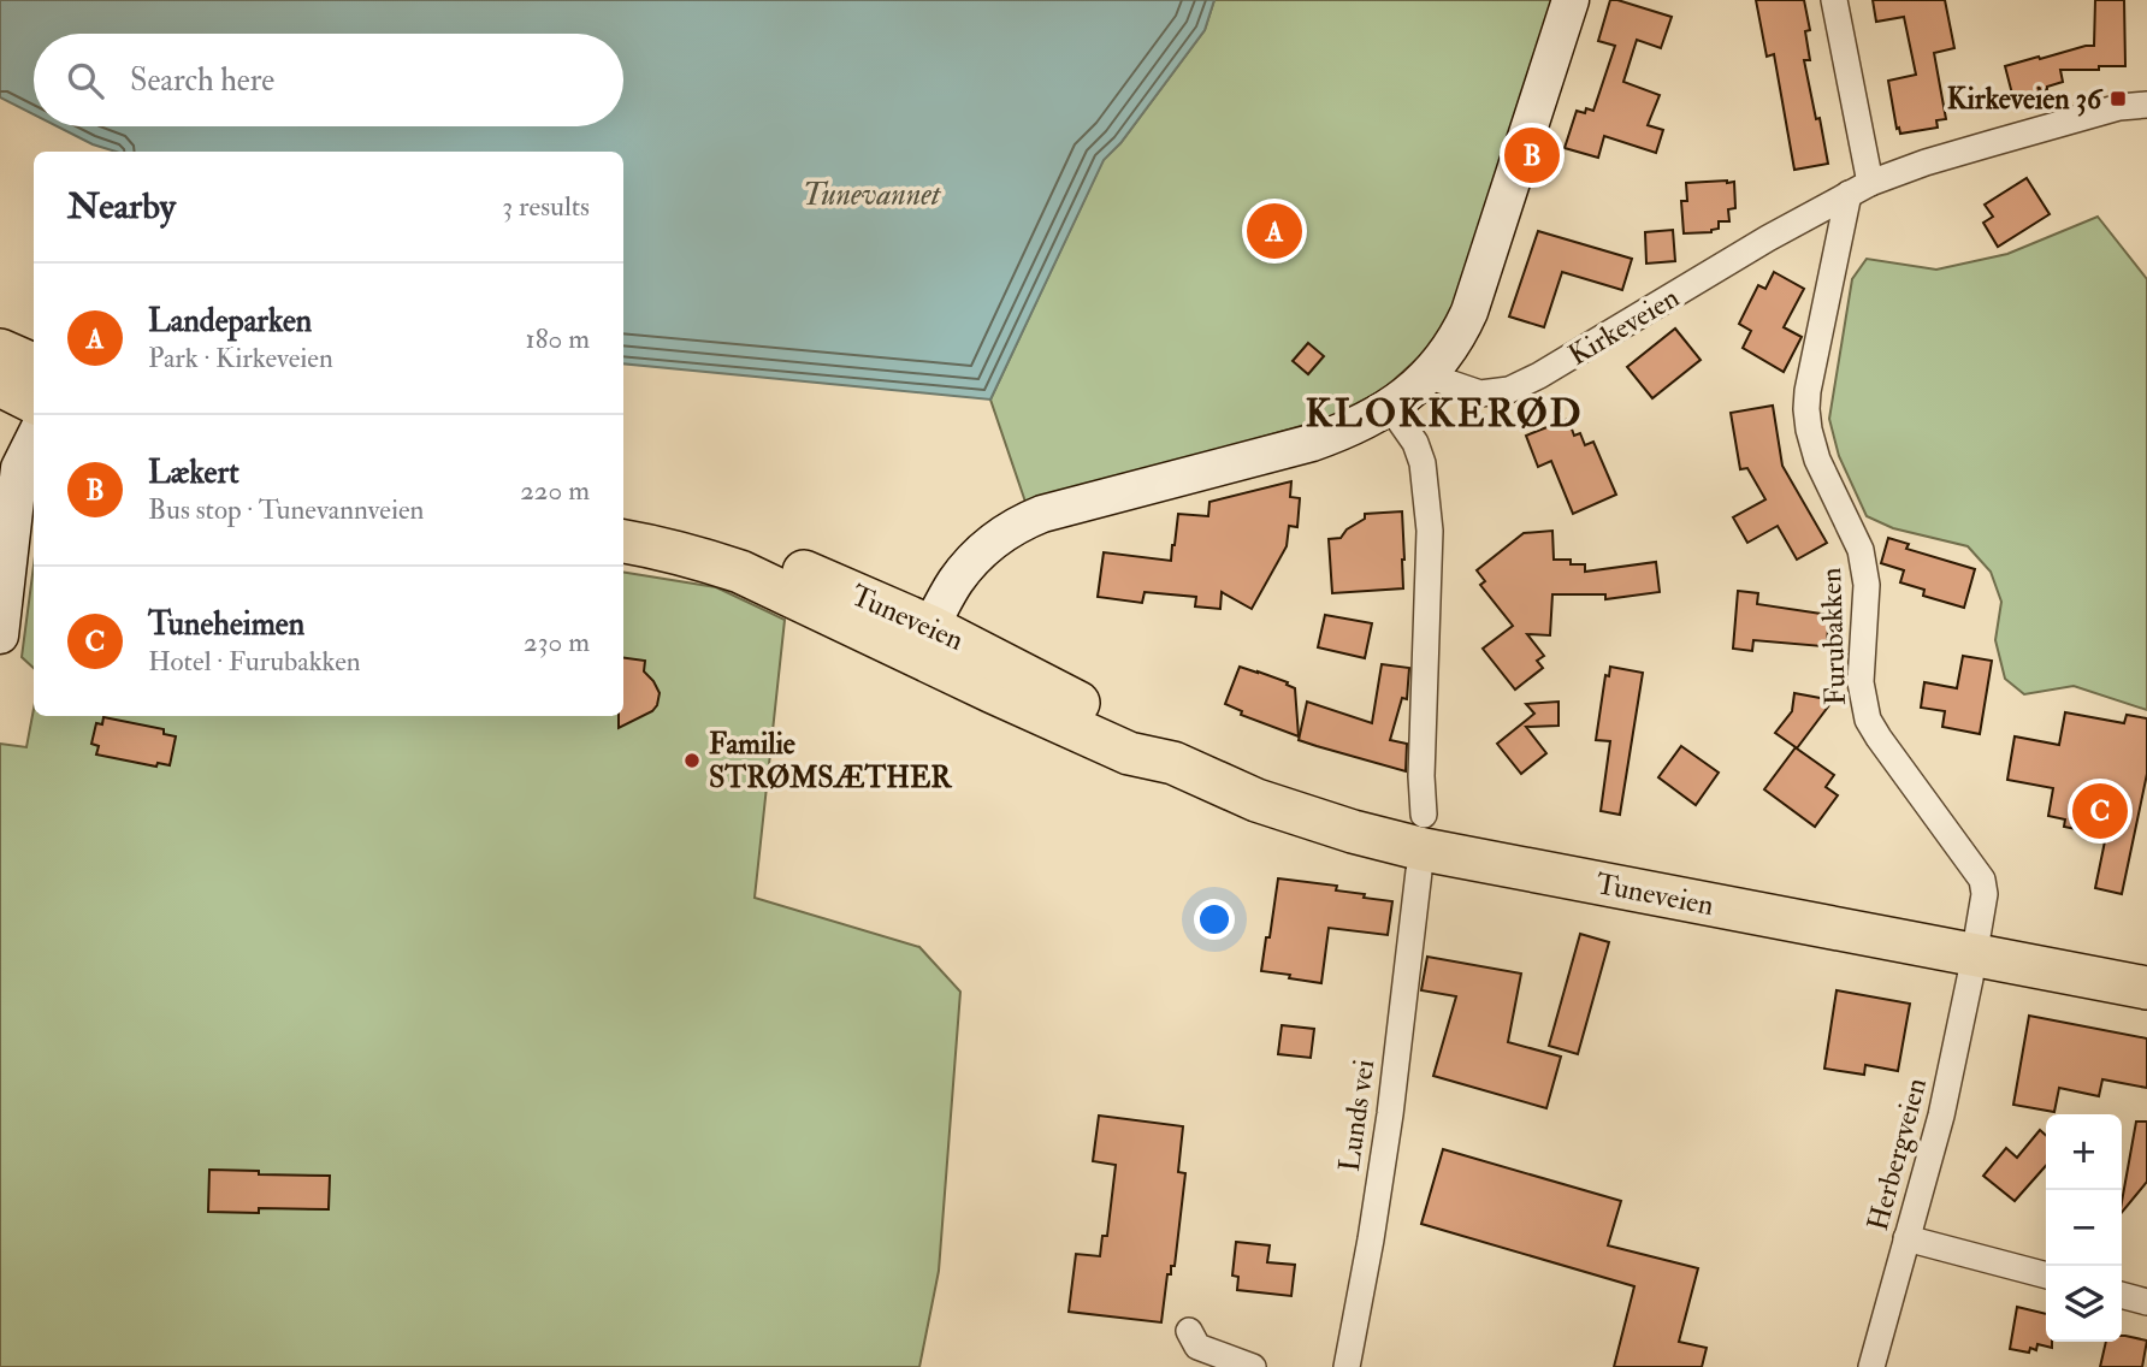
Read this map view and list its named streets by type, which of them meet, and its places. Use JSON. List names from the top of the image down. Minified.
{"streets":{"main road":["Tuneveien"],"street":["Kirkeveien","Furubakken","Lunds vei","Herbergveien"]},"crossings":[["Kirkeveien","Furubakken"],["Tuneveien","Furubakken"],["Tuneveien","Herbergveien"],["Furubakken","Herbergveien"]],"districts":["KLOKKERØD"],"water":["Tunevannet"],"places":{"transit":["Kirkeveien 36"],"other":["Familie STRØMSÆTHER"]},"page":{"search":"Search here","pins":["B","A","C"],"heading":["Nearby","3 results"],"list":[{"mark":"A","name":"Landeparken","note":"Park · Kirkeveien","value":"180 m"},{"mark":"B","name":"Lækert","note":"Bus stop · Tunevannveien","value":"220 m"},{"mark":"C","name":"Tuneheimen","note":"Hotel · Furubakken","value":"230 m"}],"map_buttons":["+","−"]}}
